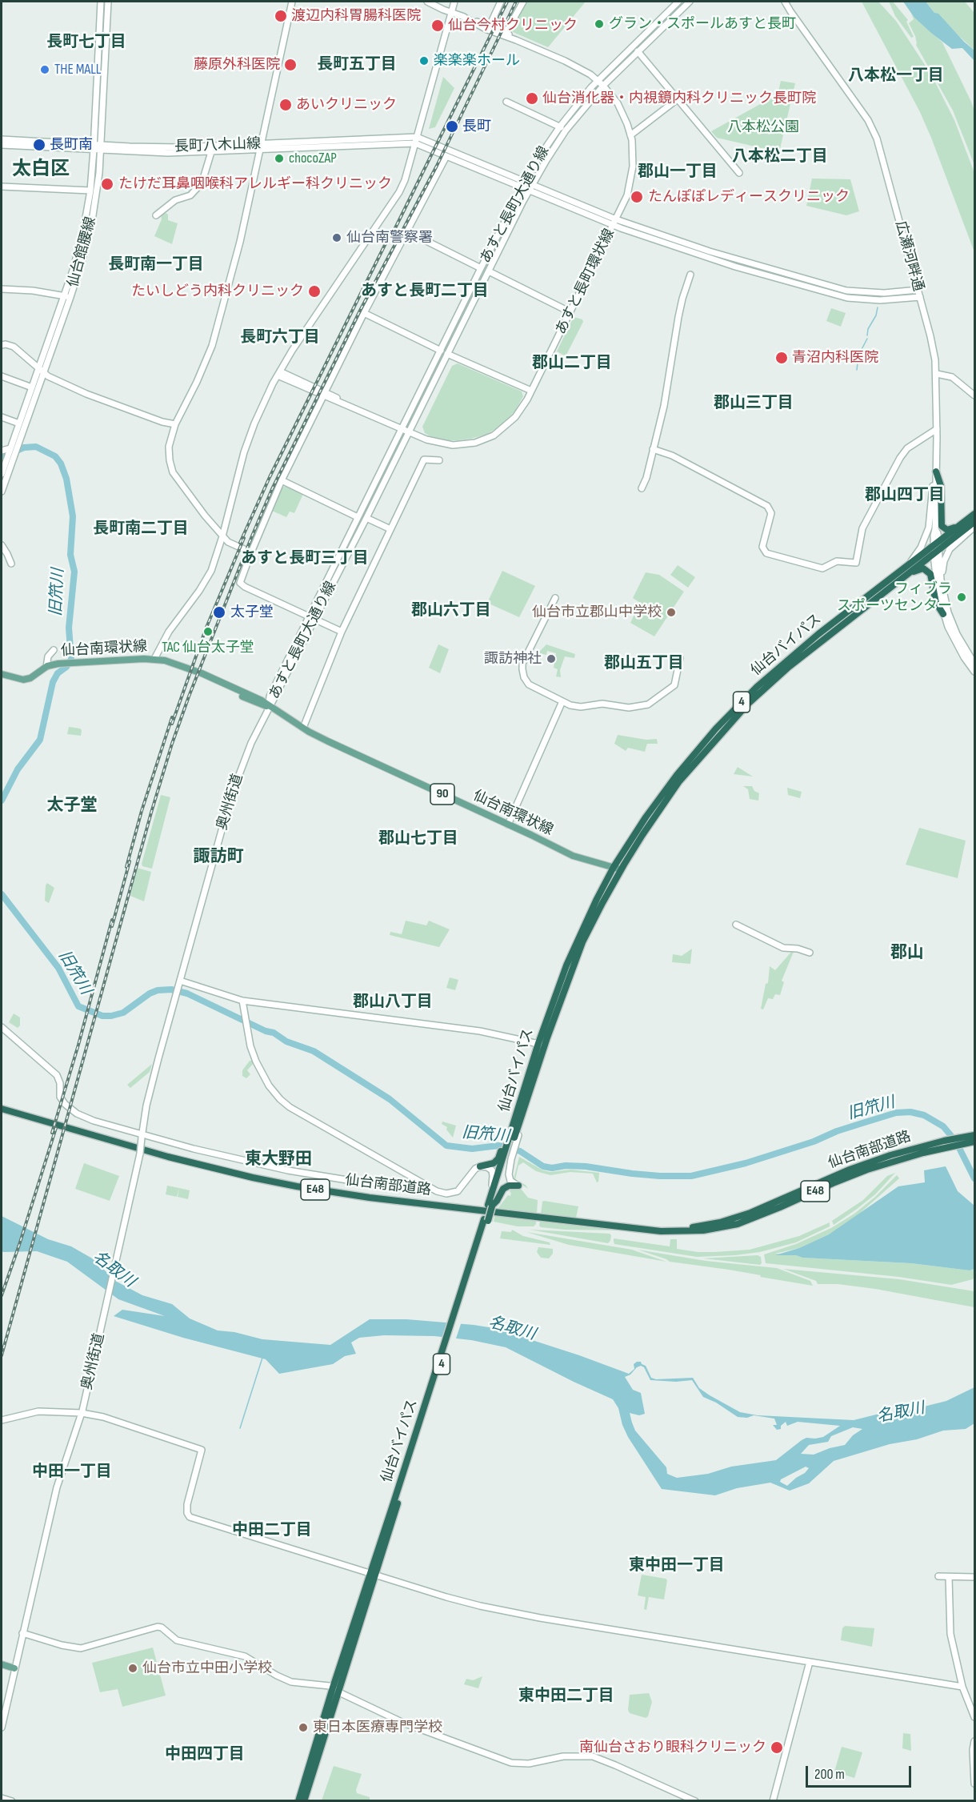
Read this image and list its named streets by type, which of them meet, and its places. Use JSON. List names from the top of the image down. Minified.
{"streets":{"highway":["仙台バイパス","4","仙台南部道路","E48"],"main road":["仙台南環状線","90"],"street":["長町八木山線","あすと長町大通り線","仙台館腰線","広瀬河畔通","あすと長町環状線","奥州街道"]},"crossings":[["長町八木山線","あすと長町大通り線"],["あすと長町大通り線","あすと長町環状線"],["あすと長町大通り線","仙台南環状線"],["あすと長町大通り線","奥州街道"],["広瀬河畔通","仙台バイパス"],["仙台バイパス","仙台南環状線"],["仙台南環状線","奥州街道"]],"districts":["長町七丁目","長町五丁目","八本松一丁目","八本松二丁目","太白区","郡山一丁目","長町南一丁目","あすと長町二丁目","長町六丁目","郡山二丁目","郡山三丁目","郡山四丁目","長町南二丁目","あすと長町三丁目","郡山六丁目","郡山五丁目","太子堂","郡山七丁目","諏訪町","郡山","郡山八丁目","東大野田","中田一丁目","中田二丁目","東中田一丁目","東中田二丁目","中田四丁目"],"water":["旧笊川","名取川"],"parks":["八本松公園"],"places":["渡辺内科胃腸科医院","グラン・スポールあすと長町","仙台今村クリニック","楽楽楽ホール","藤原外科医院","THE MALL","仙台消化器・内視鏡内科クリニック長町院","あいクリニック","長町","長町南","chocoZAP","たけだ耳鼻咽喉科アレルギー科クリニック","たんぽぽレディースクリニック","仙台南警察署","たいしどう内科クリニック","青沼内科医院","フィブラ スポーツセンター","太子堂","仙台市立郡山中学校","TAC 仙台太子堂","諏訪神社","仙台市立中田小学校","東日本医療専門学校","南仙台さおり眼科クリニック"],"scale_bar":"200 m"}
